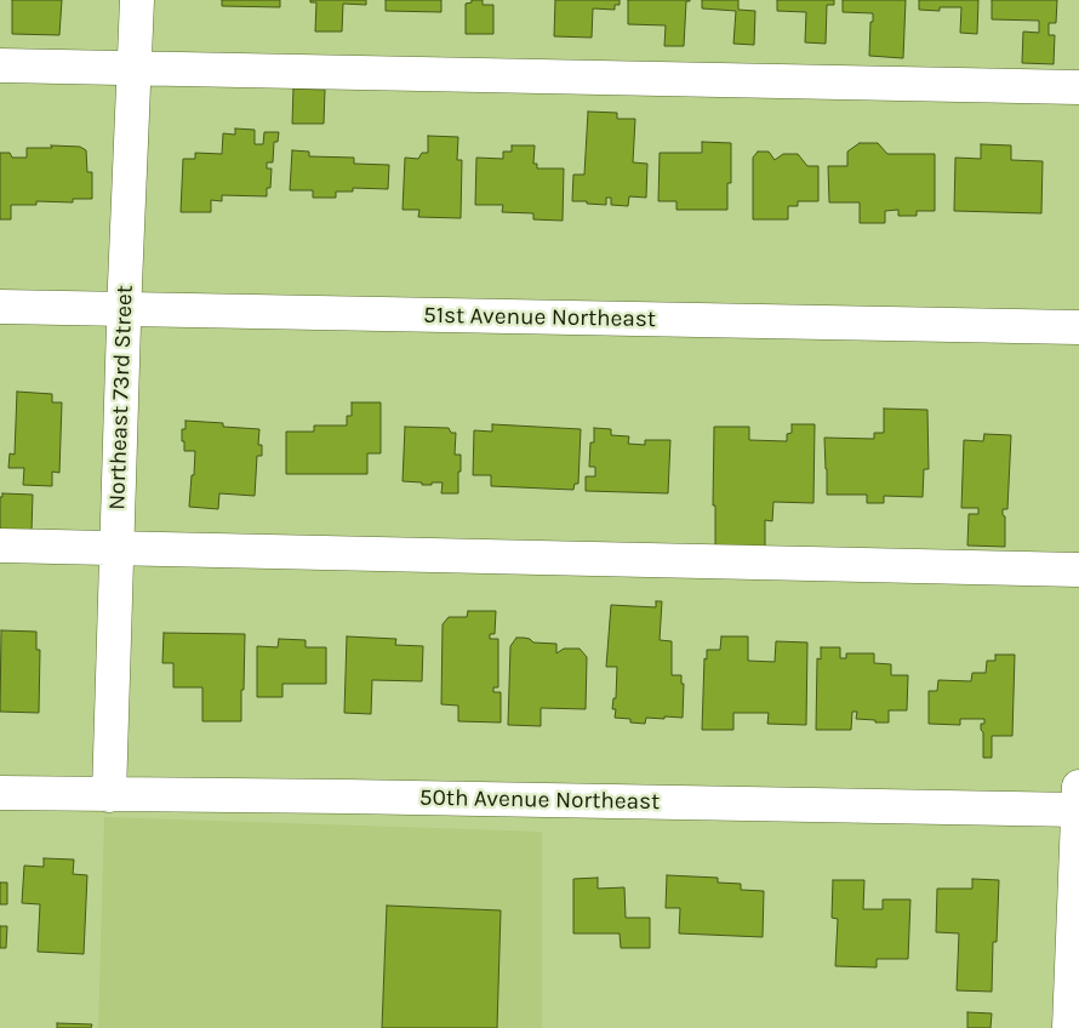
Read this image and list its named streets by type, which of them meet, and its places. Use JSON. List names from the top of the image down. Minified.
{"streets":{"street":["51st Avenue Northeast","Northeast 73rd Street","50th Avenue Northeast"]},"crossings":[["51st Avenue Northeast","Northeast 73rd Street"],["Northeast 73rd Street","50th Avenue Northeast"]]}
